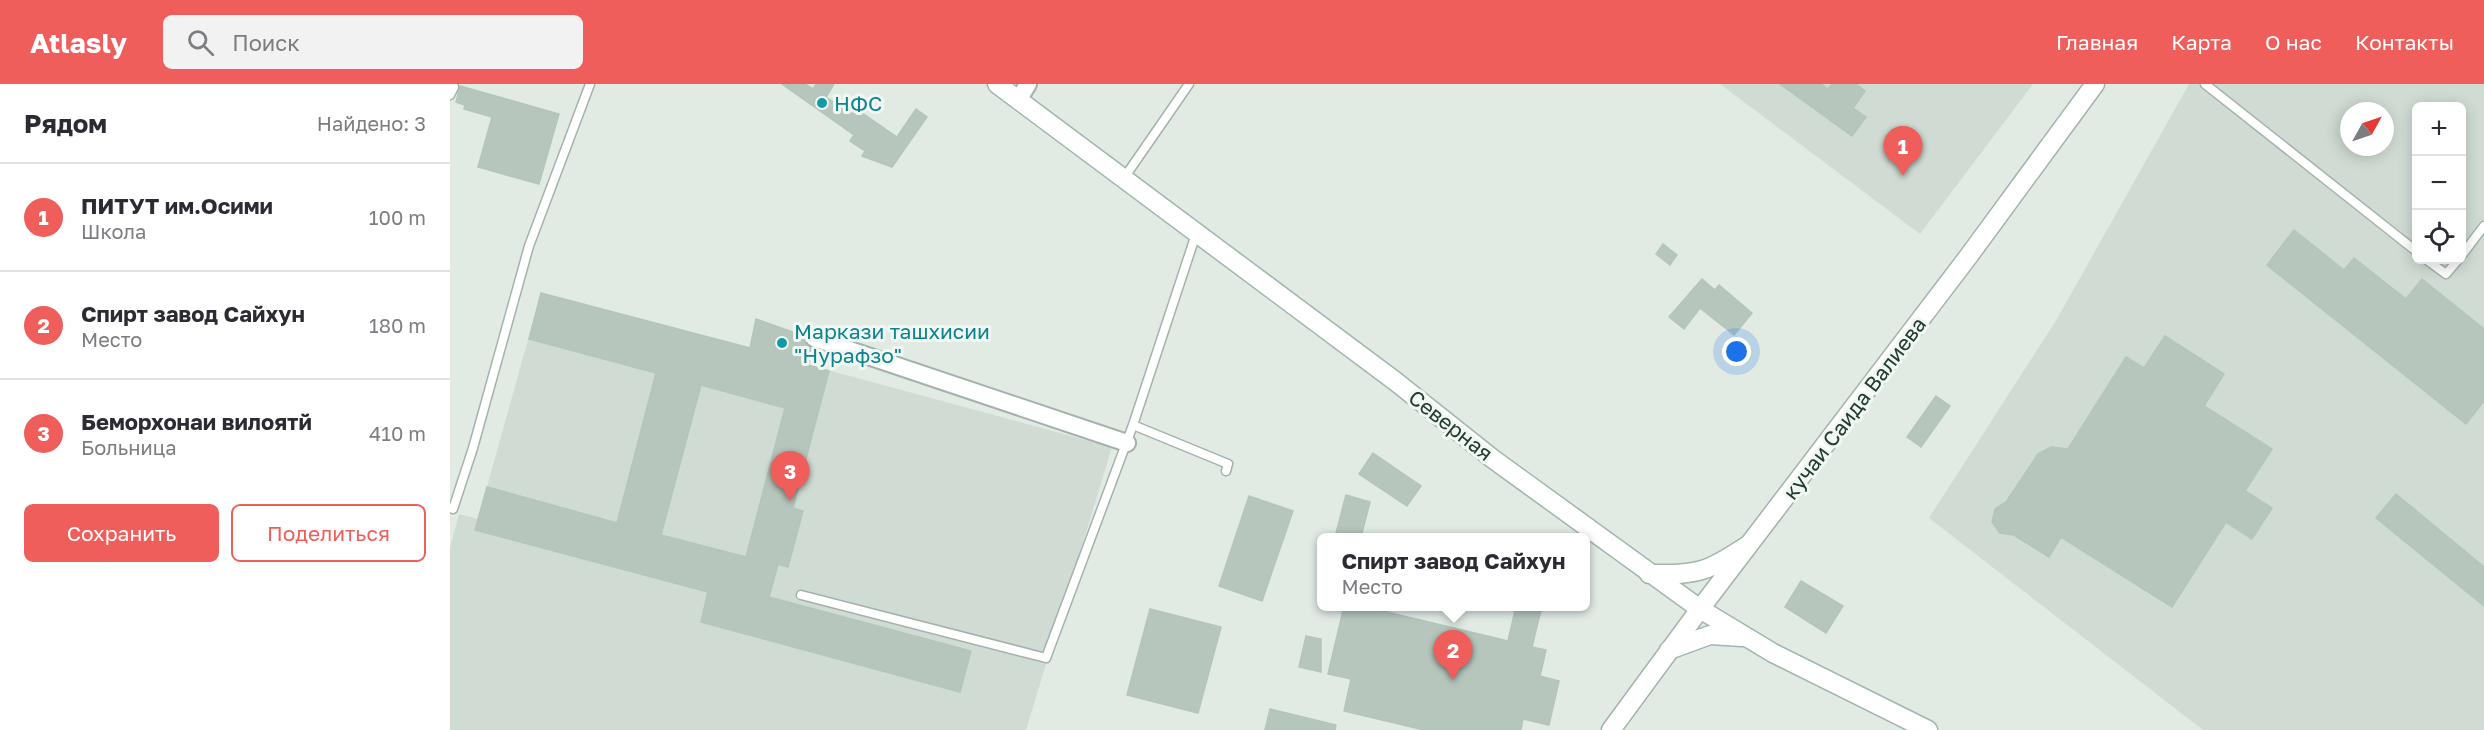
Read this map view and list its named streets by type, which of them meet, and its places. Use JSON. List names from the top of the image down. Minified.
{"streets":{"main road":["кучаи Саида Валиева","Северная"]},"crossings":[["кучаи Саида Валиева","Северная"]],"places":["НФС","Маркази ташхисии \"Нурафзо\""],"north":"top right","page":{"header":"Atlasly","search":"Поиск","nav":["Главная","Карта","О нас","Контакты"],"heading":["Рядом","Найдено: 3"],"map_buttons":["+","−"],"pins":["1","3","2"],"list":[{"mark":"1","name":"ПИТУТ им.Осими","note":"Школа","value":"100 m"},{"mark":"2","name":"Спирт завод Сайхун","note":"Место","value":"180 m"},{"mark":"3","name":"Беморхонаи вилоятй","note":"Больница","value":"410 m"}],"buttons":["Сохранить","Поделиться"],"popup":["Спирт завод Сайхун","Место"]}}
